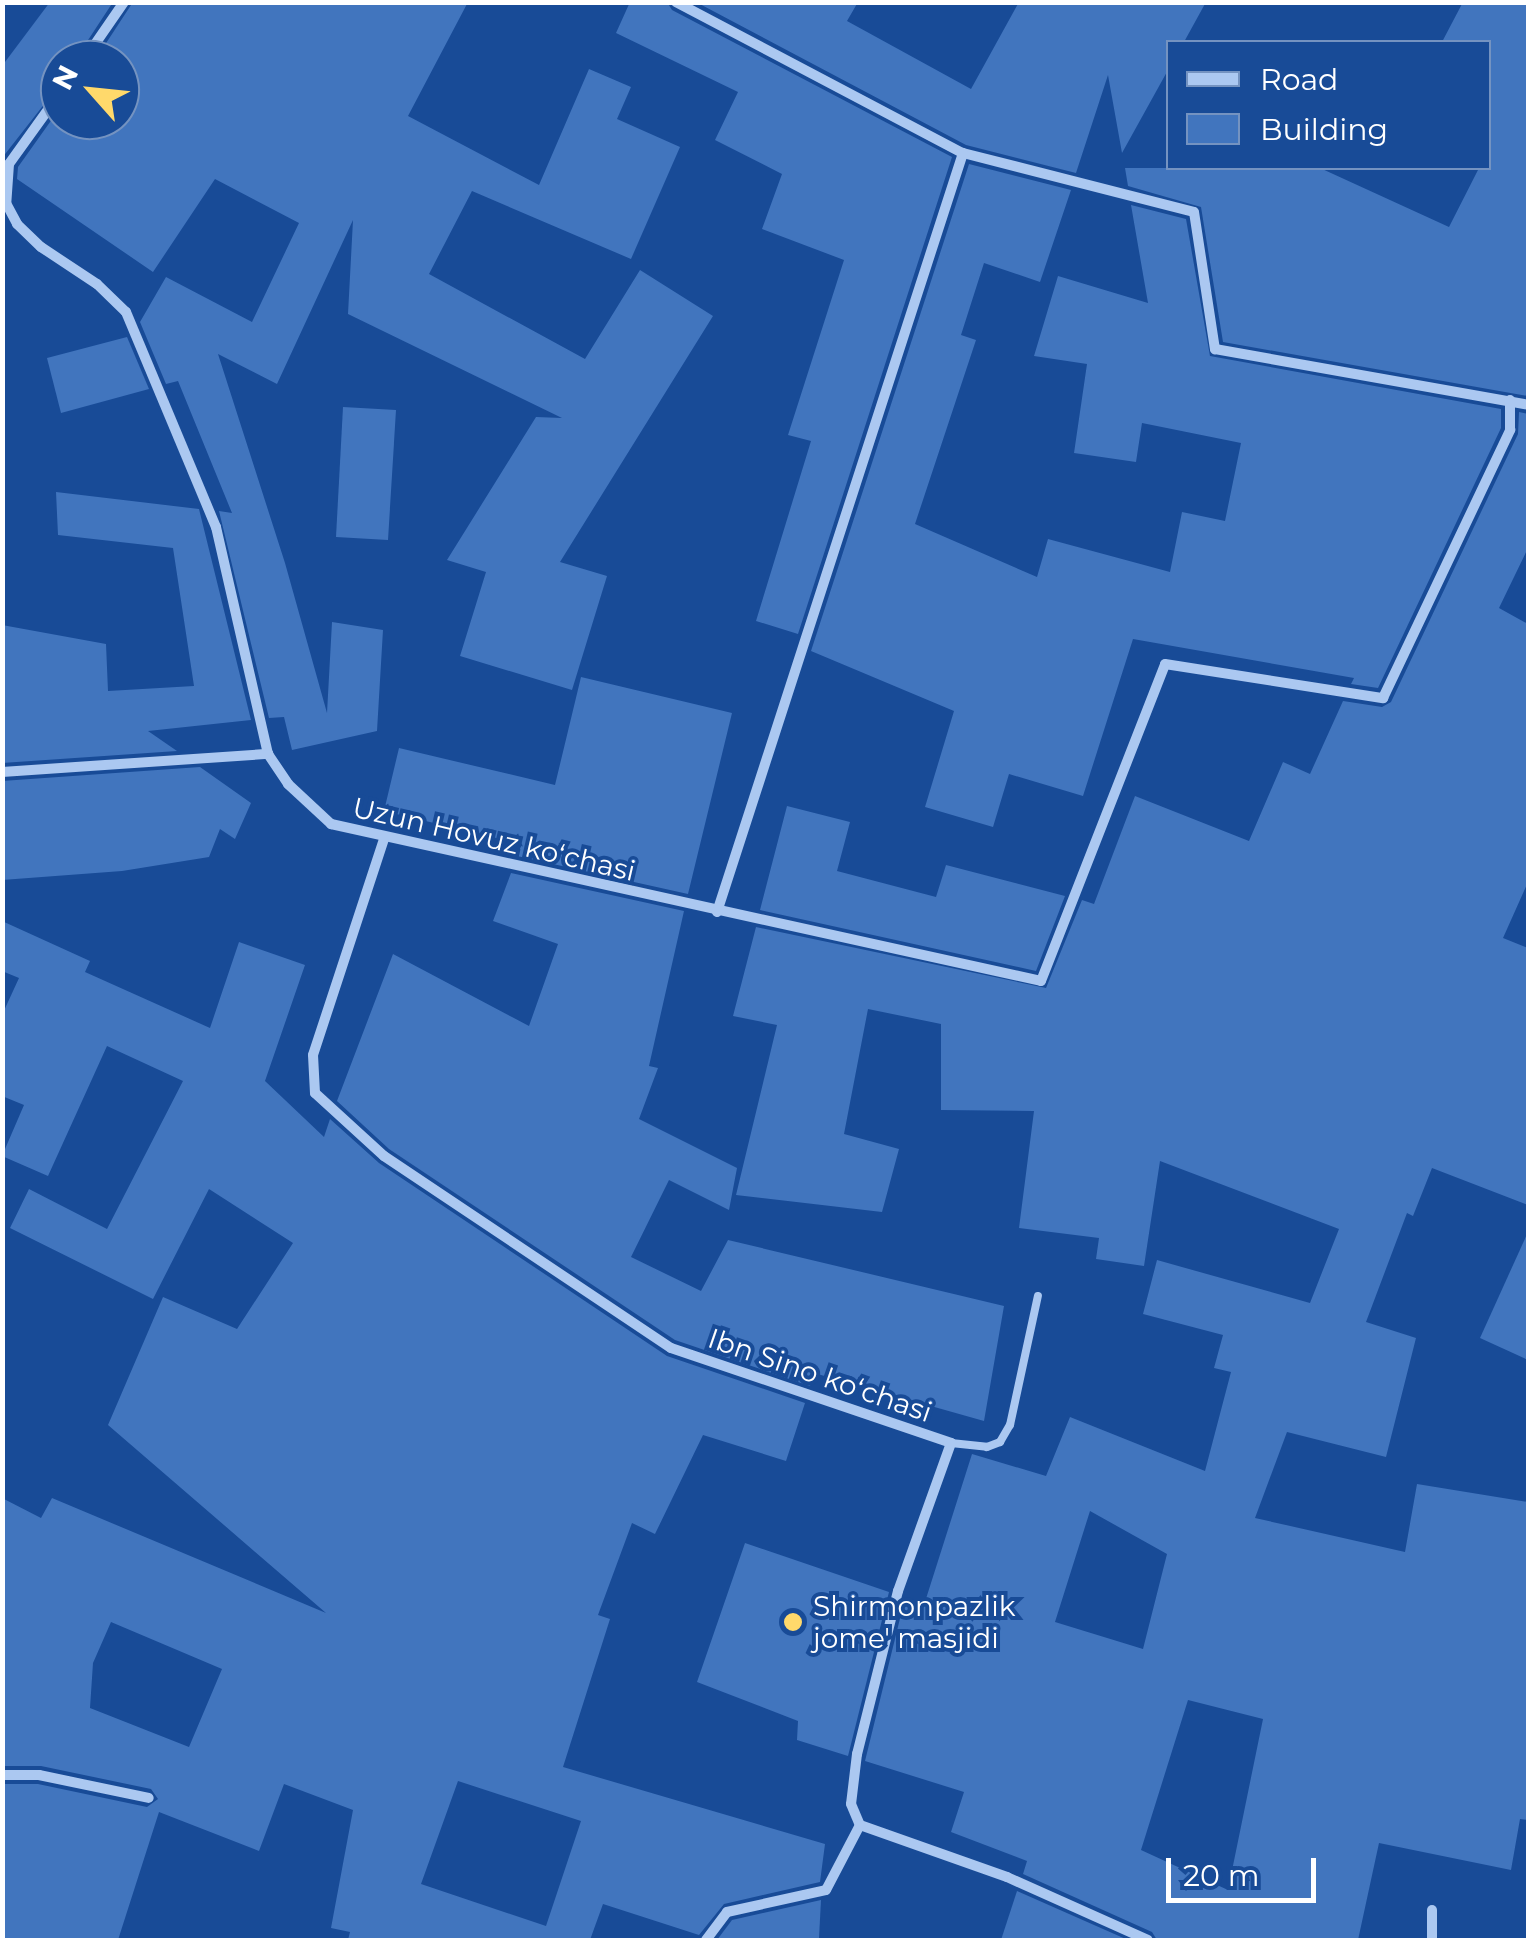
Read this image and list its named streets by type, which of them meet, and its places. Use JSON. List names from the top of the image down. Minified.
{"streets":{"street":["Uzun Hovuz koʻchasi","Ibn Sino koʻchasi"]},"crossings":[["Uzun Hovuz koʻchasi","Ibn Sino koʻchasi"]],"places":["Shirmonpazlik jome' masjidi"],"legend":["Road","Building"],"scale_bar":"20 m","north":"top left"}
